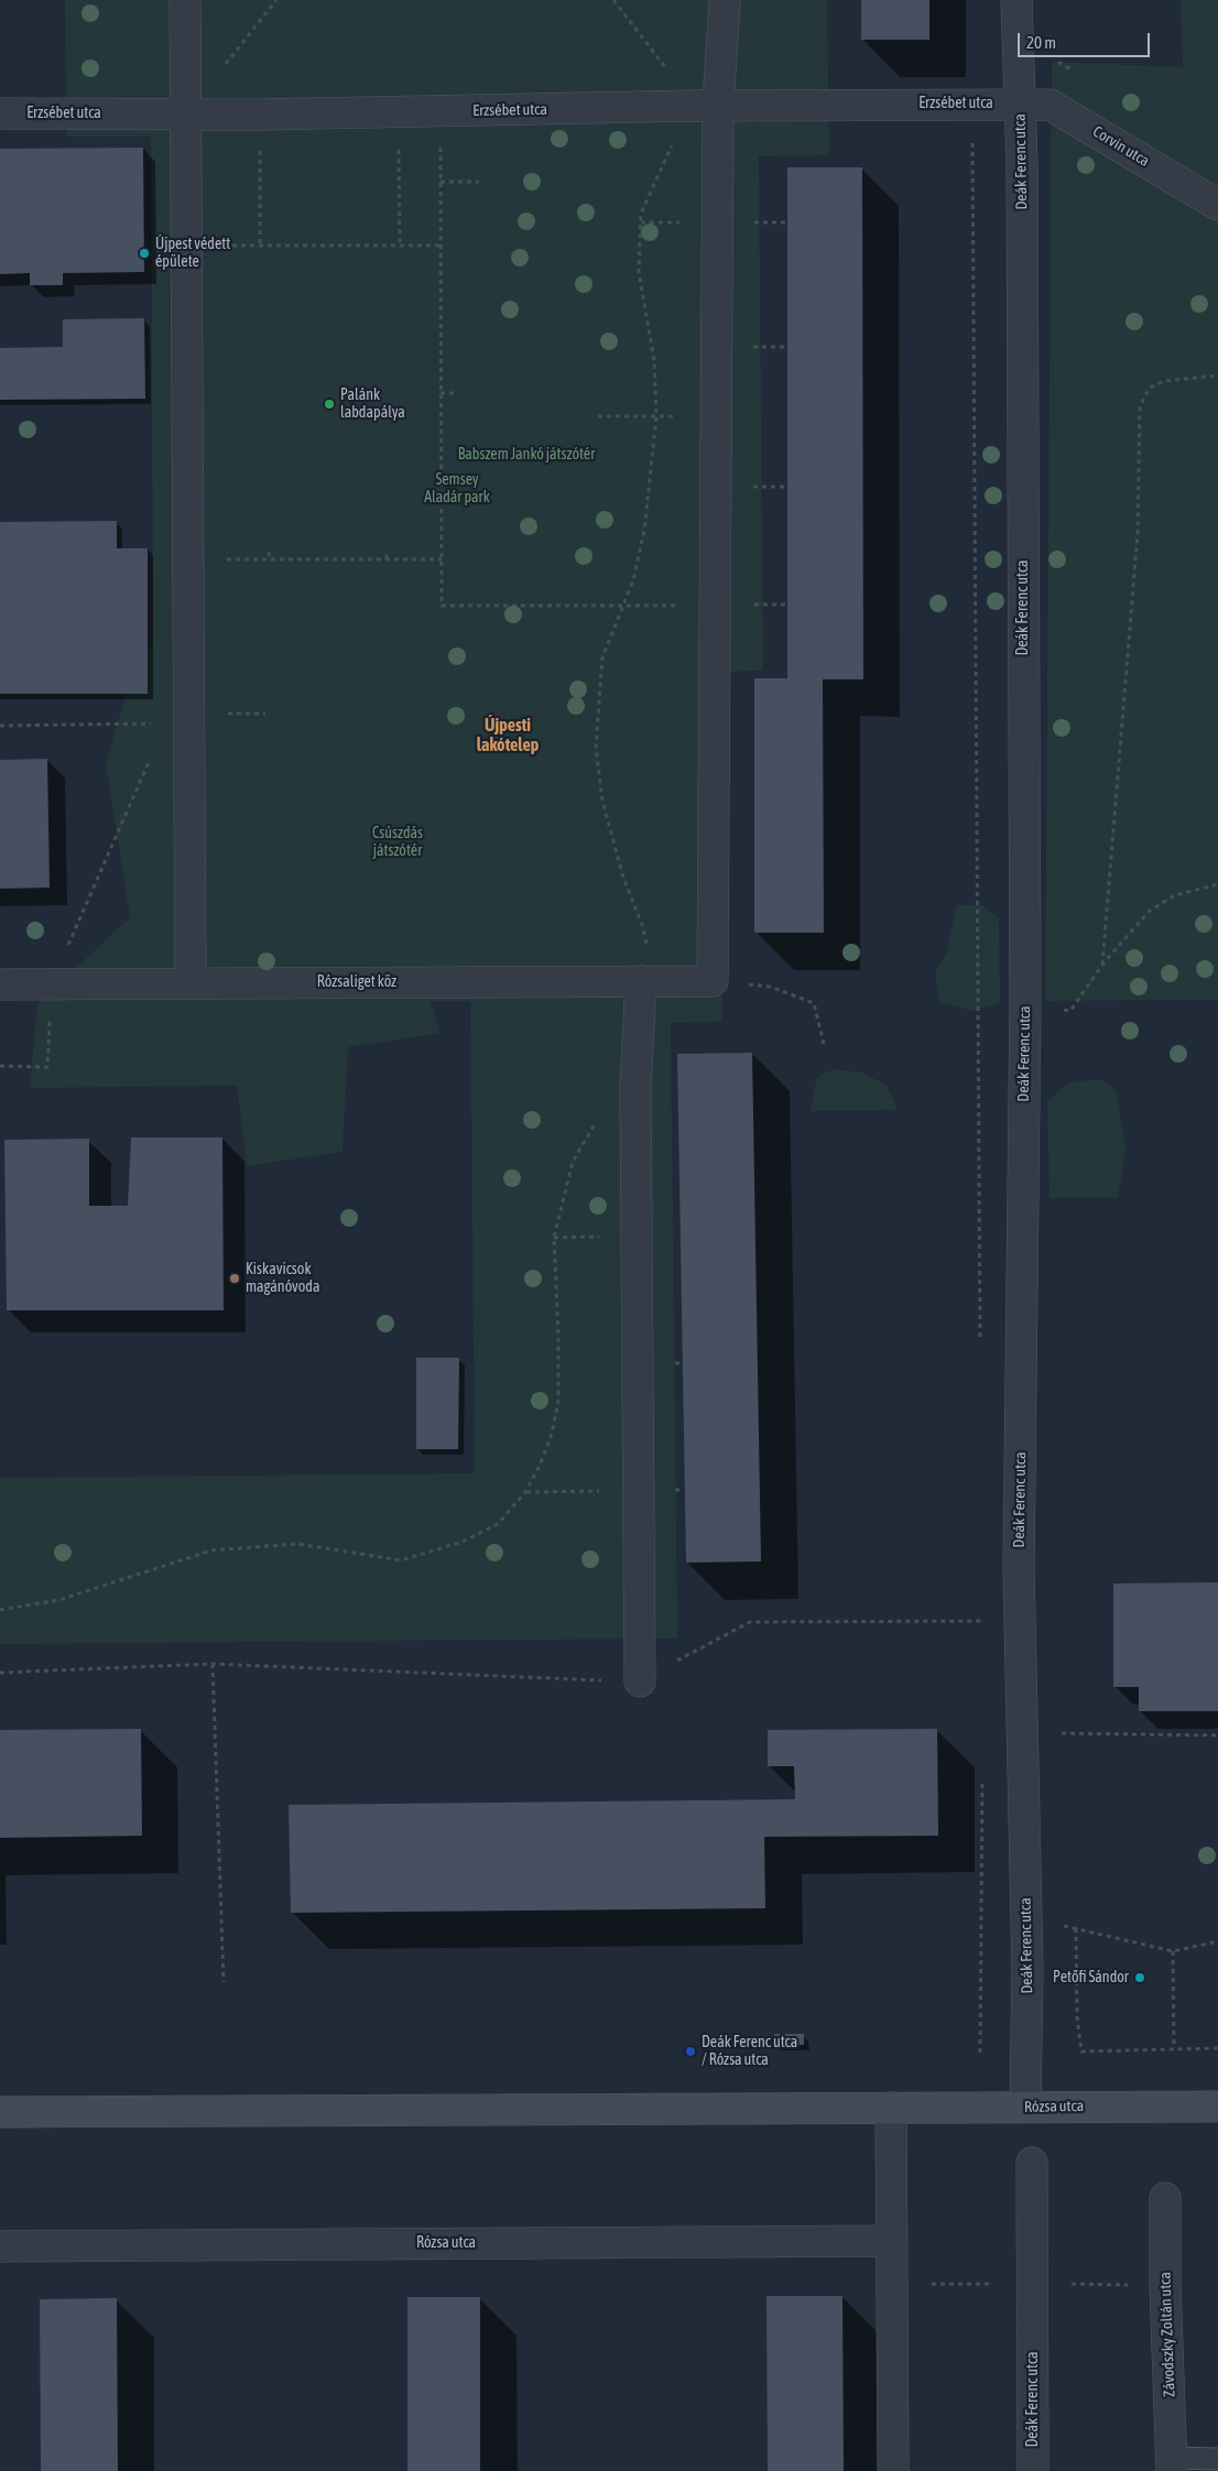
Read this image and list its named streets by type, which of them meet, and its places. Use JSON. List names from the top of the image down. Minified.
{"streets":{"street":["Erzsébet utca","Corvin utca","Deák Ferenc utca","Rózsaliget köz","Rózsa utca","Závodszky Zoltán utca"]},"crossings":[["Erzsébet utca","Corvin utca"],["Erzsébet utca","Deák Ferenc utca"],["Corvin utca","Deák Ferenc utca"],["Deák Ferenc utca","Rózsa utca"]],"districts":["Újpesti lakótelep"],"parks":["Babszem Jankó játszótér","Semsey Aladár park","Csúszdás játszótér"],"places":["Újpest védett épülete","Palánk labdapálya","Kiskavicsok magánóvoda","Petőfi Sándor","Deák Ferenc utca / Rózsa utca"],"scale_bar":"20 m"}
